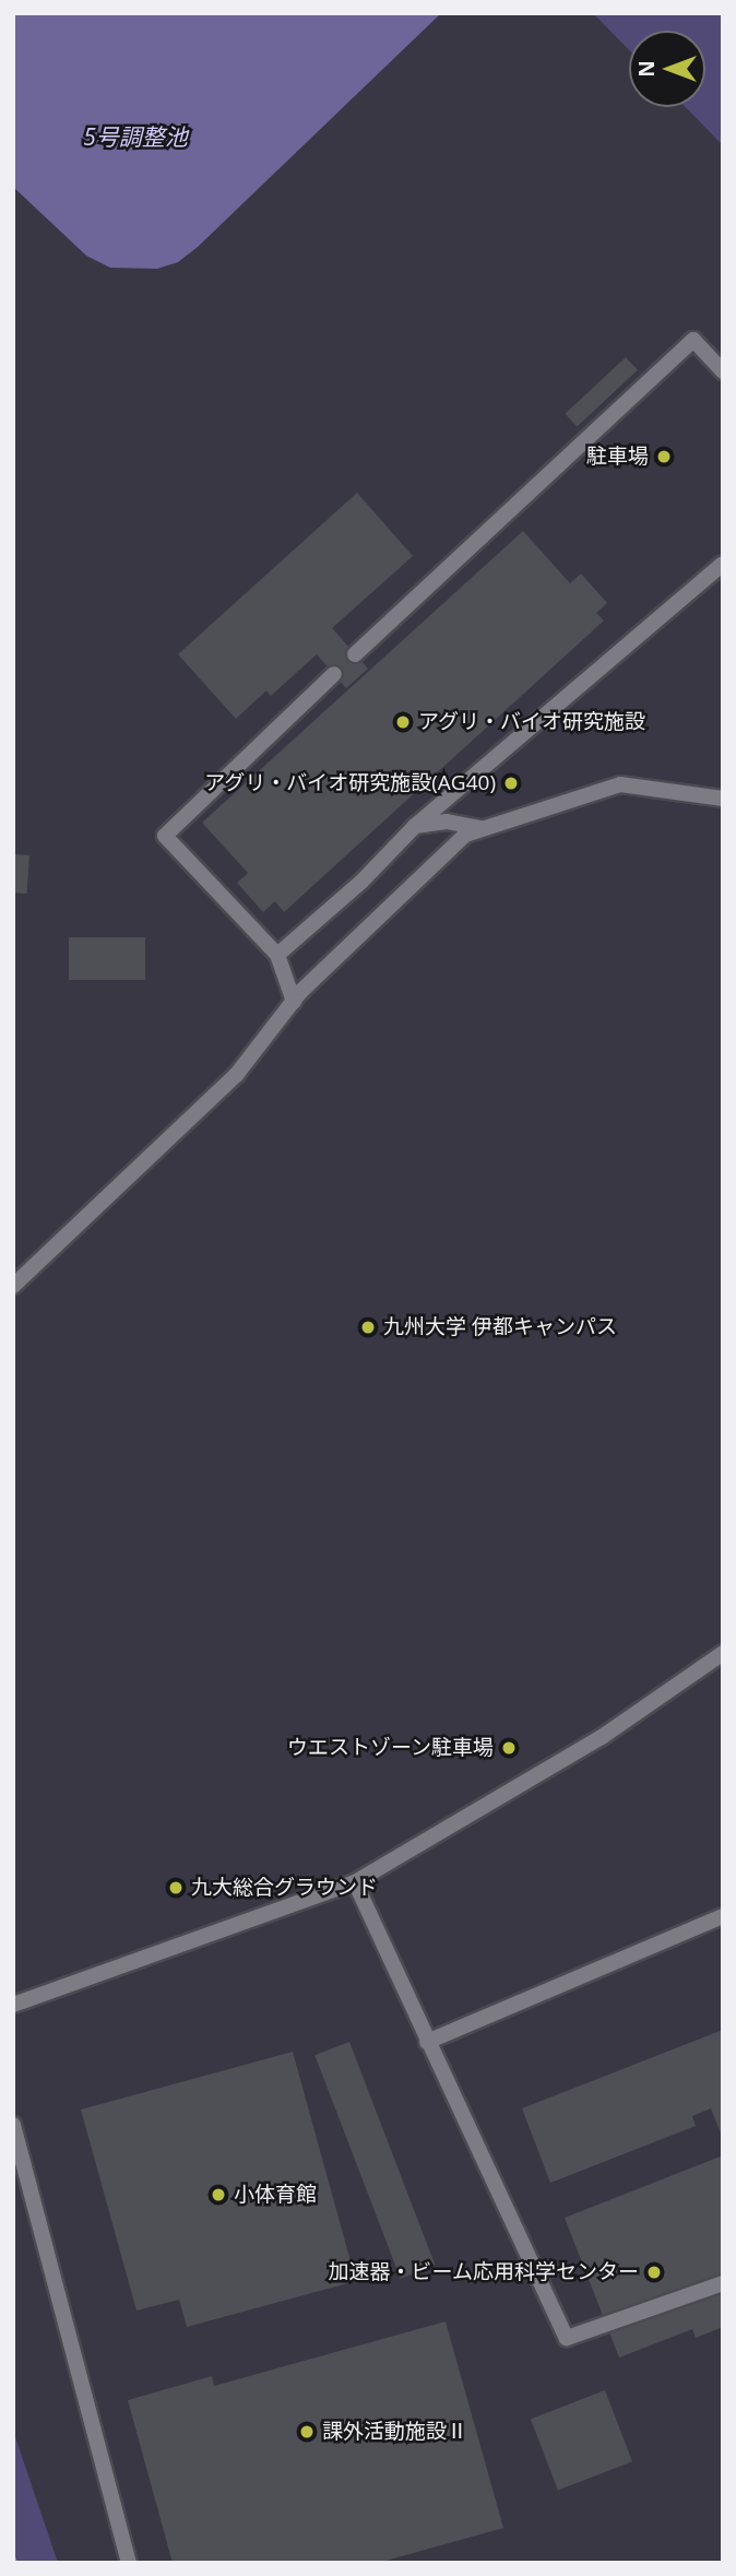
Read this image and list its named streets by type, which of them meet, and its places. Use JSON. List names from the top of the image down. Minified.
{"water":["5号調整池"],"places":["駐車場","アグリ・バイオ研究施設","アグリ・バイオ研究施設(AG40)","九州大学 伊都キャンパス","ウエストゾーン駐車場","九大総合グラウンド","小体育館","加速器・ビーム応用科学センター","課外活動施設Ⅱ"],"north":"left"}
